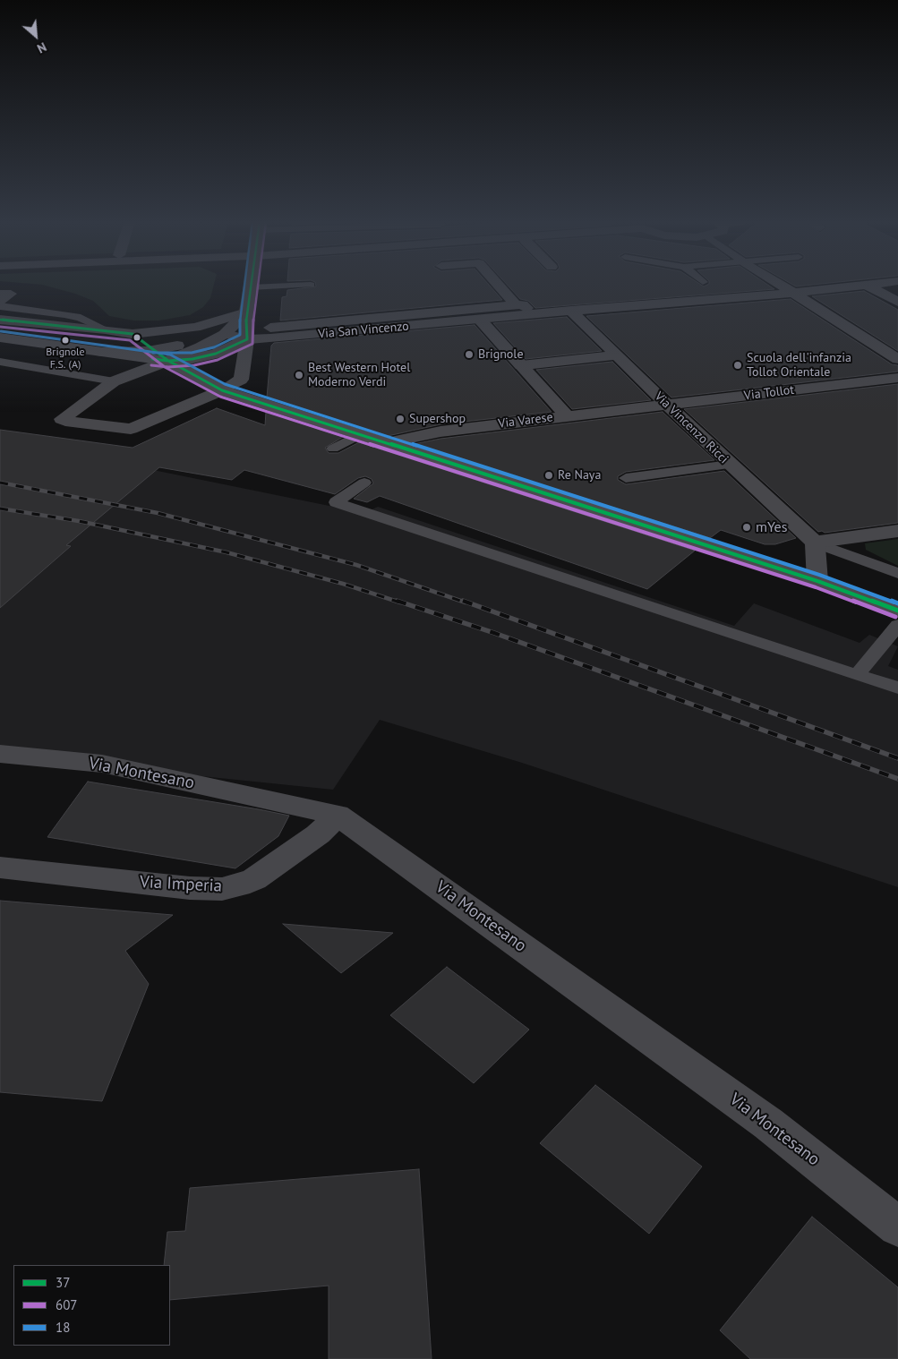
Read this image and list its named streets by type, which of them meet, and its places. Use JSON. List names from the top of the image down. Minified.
{"streets":{"street":["Via San Vincenzo","Via Tollot","Via Varese","Via Vincenzo Ricci","Via Montesano","Via Imperia"]},"crossings":[["Via San Vincenzo","Via Vincenzo Ricci"],["Via Tollot","Via Varese"],["Via Tollot","Via Vincenzo Ricci"],["Via Varese","Via Vincenzo Ricci"],["Via Montesano","Via Imperia"]],"places":["Brignole F.S. (A)","Brignole","Scuola dell'infanzia Tollot Orientale","Best Western Hotel Moderno Verdi","Supershop","Re Naya","mYes"],"lines":["transit line 37","transit line 607","transit line 18"],"legend":["37","607","18"],"north":"bottom right"}
